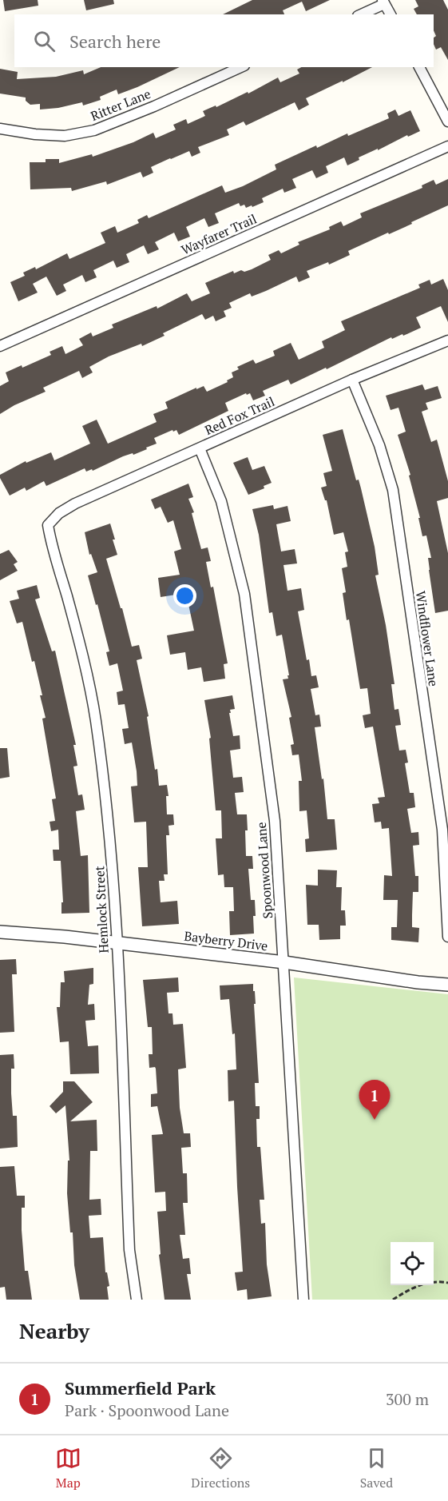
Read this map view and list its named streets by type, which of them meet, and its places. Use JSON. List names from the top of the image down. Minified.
{"streets":{"street":["Ritter Lane","Wayfarer Trail","Red Fox Trail","Windflower Lane","Spoonwood Lane","Hemlock Street","Bayberry Drive"]},"crossings":[["Red Fox Trail","Windflower Lane"],["Red Fox Trail","Spoonwood Lane"],["Red Fox Trail","Hemlock Street"],["Spoonwood Lane","Bayberry Drive"],["Hemlock Street","Bayberry Drive"]],"page":{"search":"Search here","pins":"1","heading":"Nearby","list":[{"mark":"1","name":"Summerfield Park","note":"Park · Spoonwood Lane","value":"300 m"}],"nav":["Map","Directions","Saved"]}}
